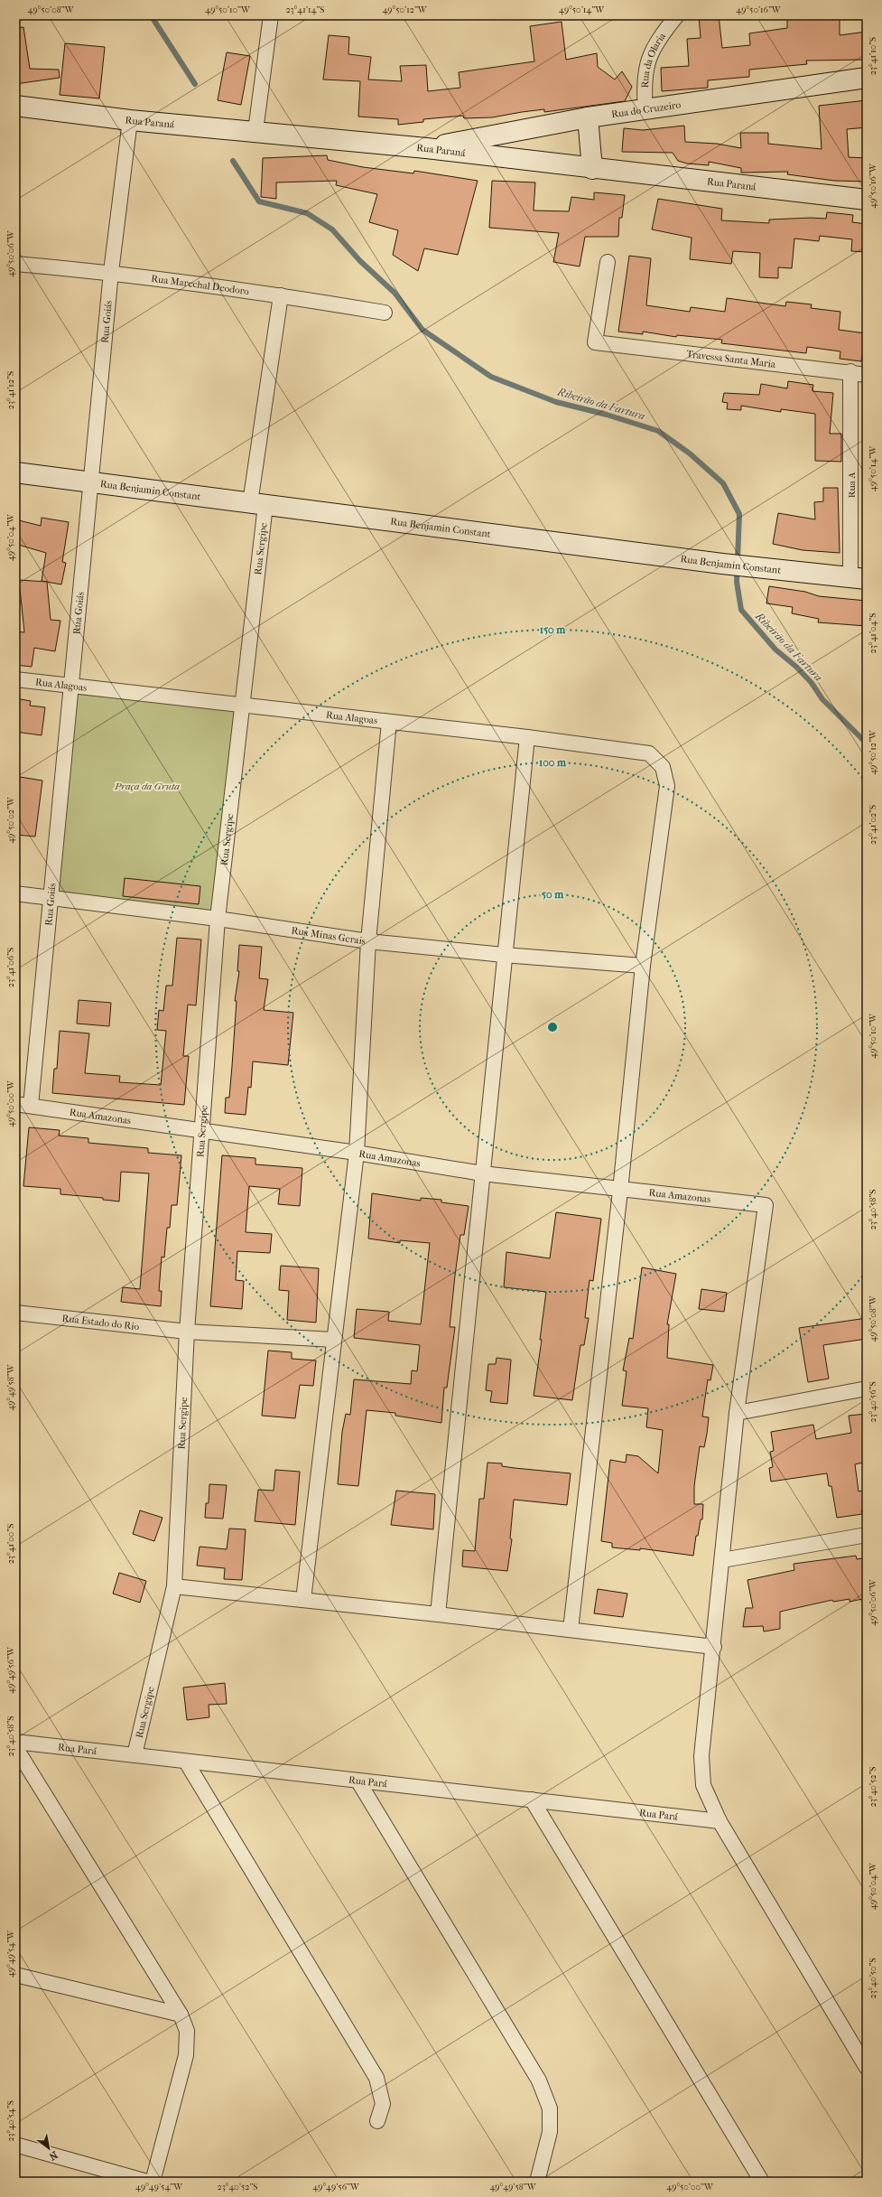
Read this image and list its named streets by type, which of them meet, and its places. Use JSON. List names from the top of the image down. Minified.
{"streets":{"street":["Rua da Olaria","Rua do Cruzeiro","Rua Paraná","Rua Marechal Deodoro","Rua Goiás","Travessa Santa Maria","Rua A","Rua Benjamin Constant","Rua Sergipe","Rua Alagoas","Rua Minas Gerais","Rua Amazonas","Rua Estado do Rio","Rua Pará"]},"crossings":[["Rua da Olaria","Rua do Cruzeiro"],["Rua do Cruzeiro","Rua Paraná"],["Rua Paraná","Rua Goiás"],["Rua Marechal Deodoro","Rua Goiás"],["Rua Marechal Deodoro","Rua Sergipe"],["Rua Goiás","Rua Benjamin Constant"],["Rua Goiás","Rua Alagoas"],["Rua Goiás","Rua Minas Gerais"],["Rua Goiás","Rua Amazonas"],["Travessa Santa Maria","Rua A"],["Rua A","Rua Benjamin Constant"],["Rua Benjamin Constant","Rua Sergipe"],["Rua Sergipe","Rua Alagoas"],["Rua Sergipe","Rua Minas Gerais"],["Rua Sergipe","Rua Amazonas"],["Rua Sergipe","Rua Estado do Rio"],["Rua Sergipe","Rua Pará"],["Rua Alagoas","Rua Minas Gerais"]],"water":["Ribeirão da Fartura"],"parks":["Praça da Gruta"],"north":"bottom right","coordinates":["49°50'08\"W","49°50'10\"W","23°41'14\"S","49°50'12\"W","49°50'14\"W","49°50'16\"W","23°41'10\"S","49°50'06\"W","23°41'12\"S","49°50'04\"W","23°41'04\"S","49°50'02\"W","23°41'02\"S","23°41'06\"S","49°50'00\"W","23°40'58\"S","49°49'58\"W","23°40'56\"S","23°41'00\"S","49°49'56\"W","23°40'52\"S","49°49'54\"W","23°40'50\"S","23°40'54\"S"],"rings":["150 m","100 m","50 m"]}
